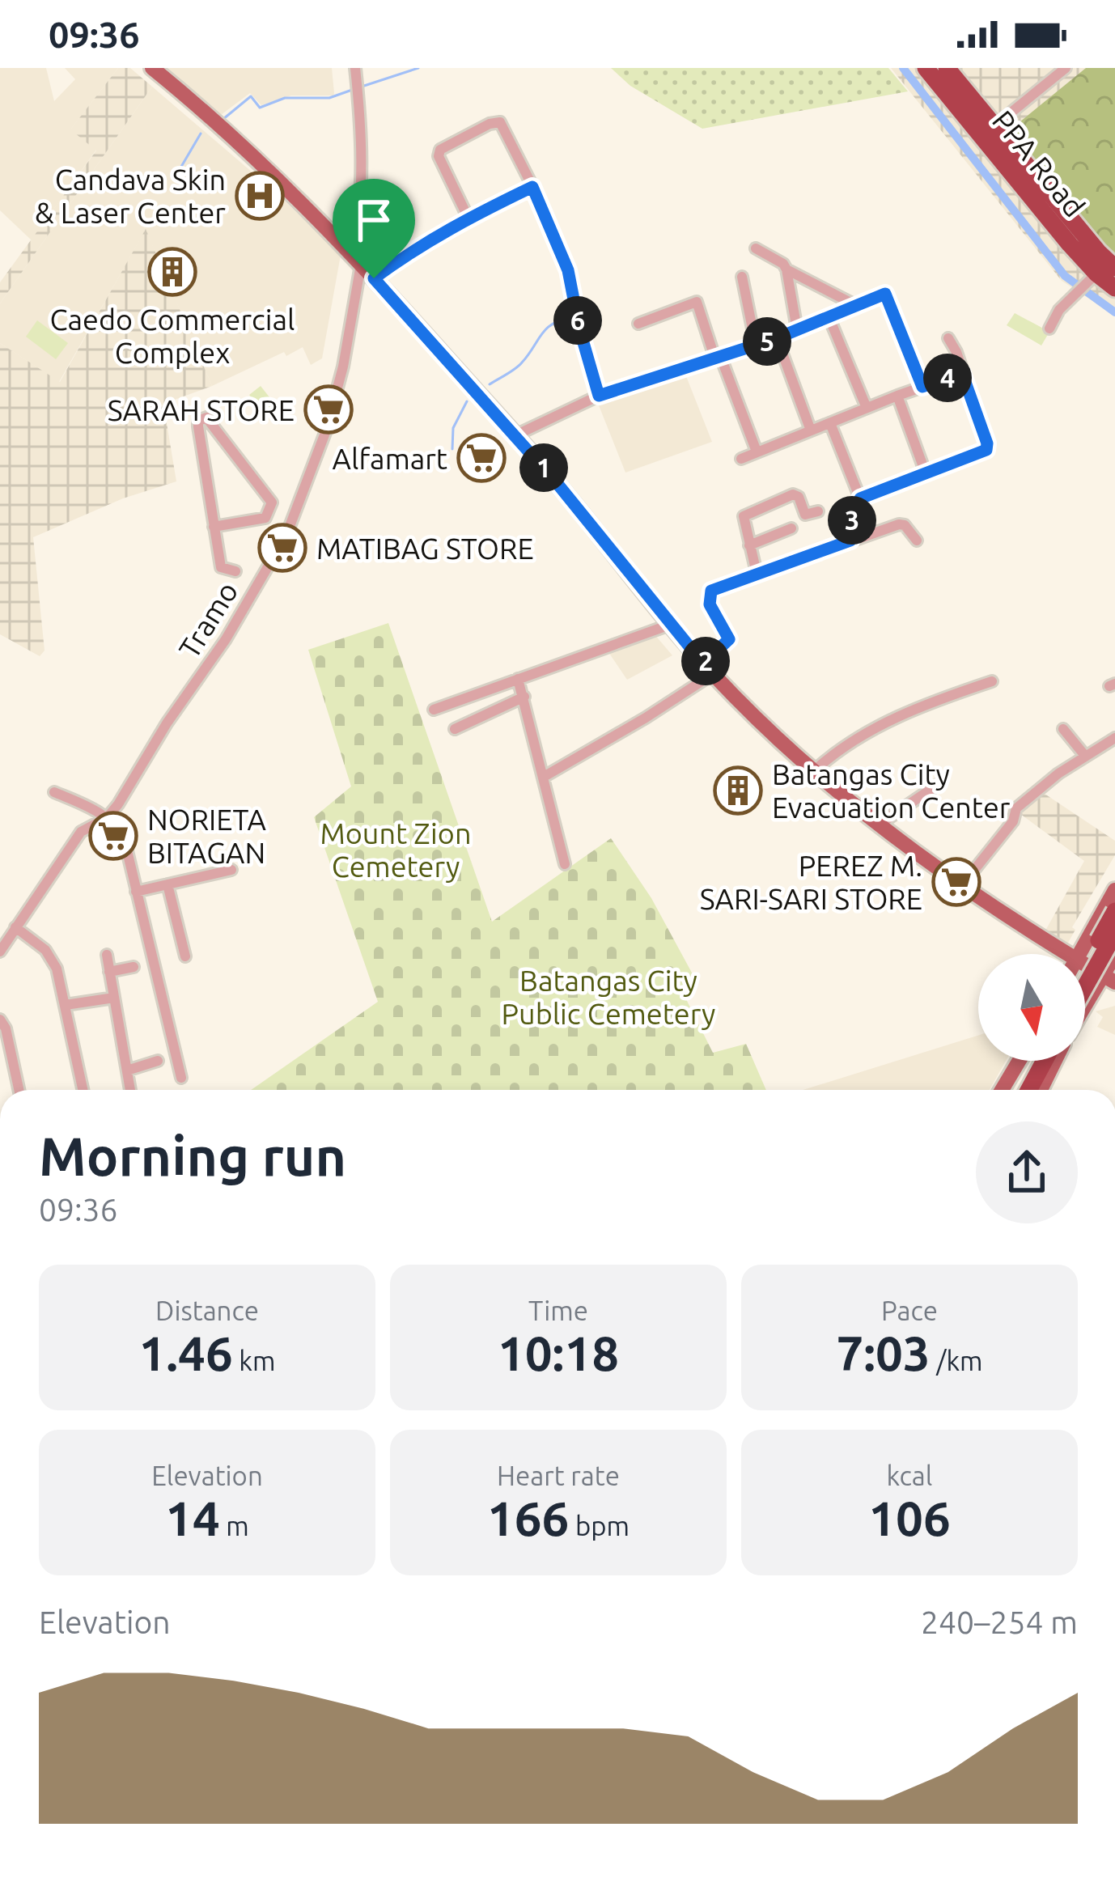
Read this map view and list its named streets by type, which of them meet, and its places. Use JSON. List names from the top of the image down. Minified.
{"streets":{"highway":["PPA Road"],"street":["Tramo"]},"parks":["Mount Zion Cemetery","Batangas City Public Cemetery"],"places":{"hospital":["Candava Skin & Laser Center"],"building":["Caedo Commercial Complex","Batangas City Evacuation Center"],"supermarket":["SARAH STORE","Alfamart","MATIBAG STORE","NORIETA BITAGAN","PEREZ M. SARI-SARI STORE"]},"north":"bottom","page":{"status":"09:36","pins":["6","5","4","1","3","2"],"heading":["Morning run","09:36"],"stats":[["Distance","1.46 km"],["Time","10:18"],["Pace","7:03 /km"],["Elevation","14 m"],["Heart rate","166 bpm"],["kcal","106"]],"chart":["Elevation","240–254 m"]}}
